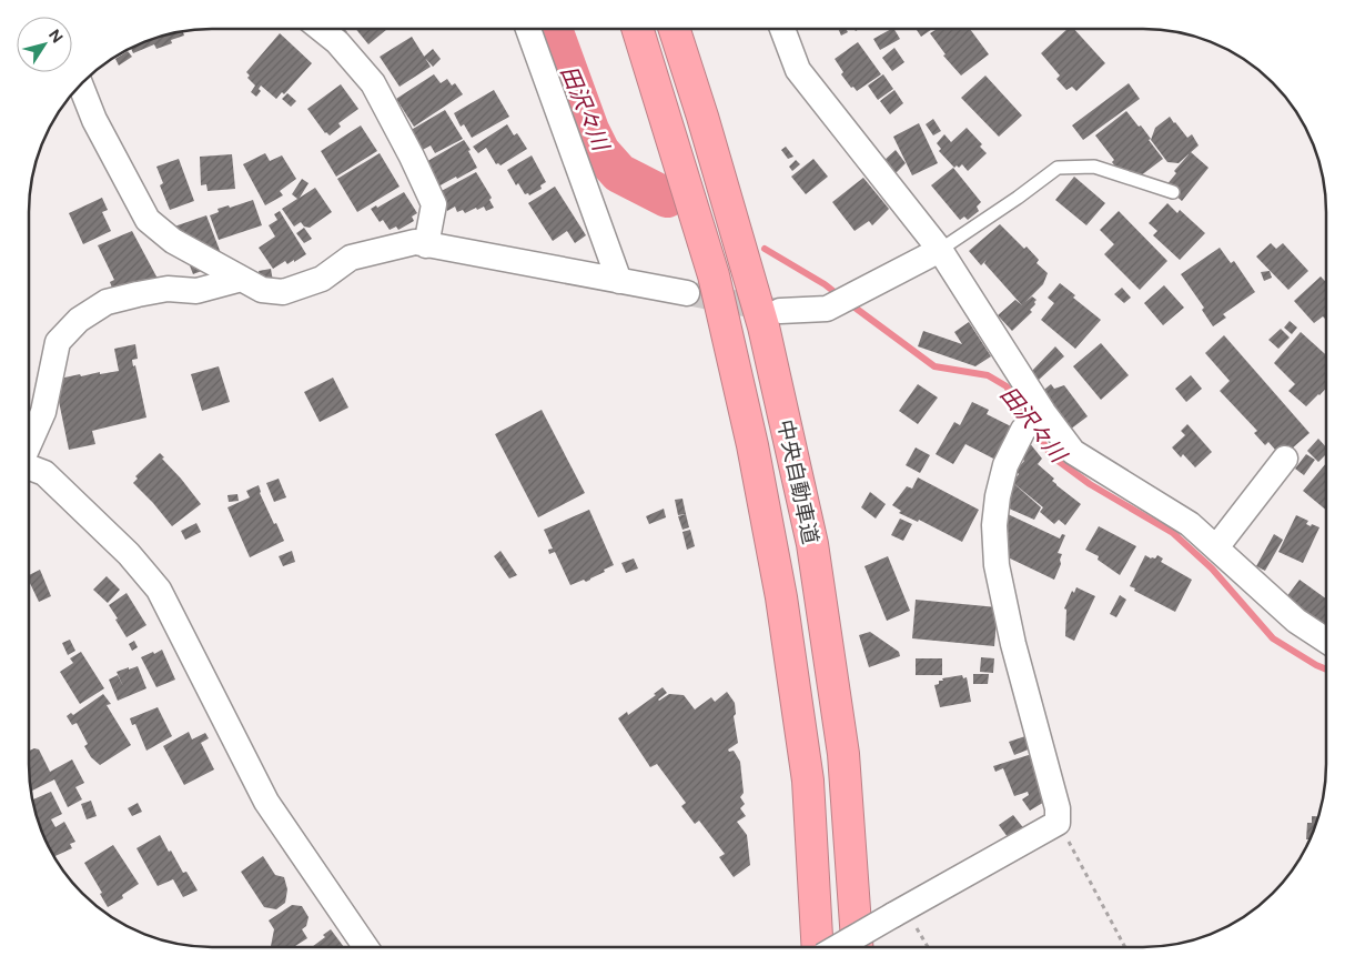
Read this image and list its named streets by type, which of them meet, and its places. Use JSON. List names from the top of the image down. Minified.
{"streets":{"highway":["中央自動車道"]},"water":["田沢々川"],"north":"top right"}
